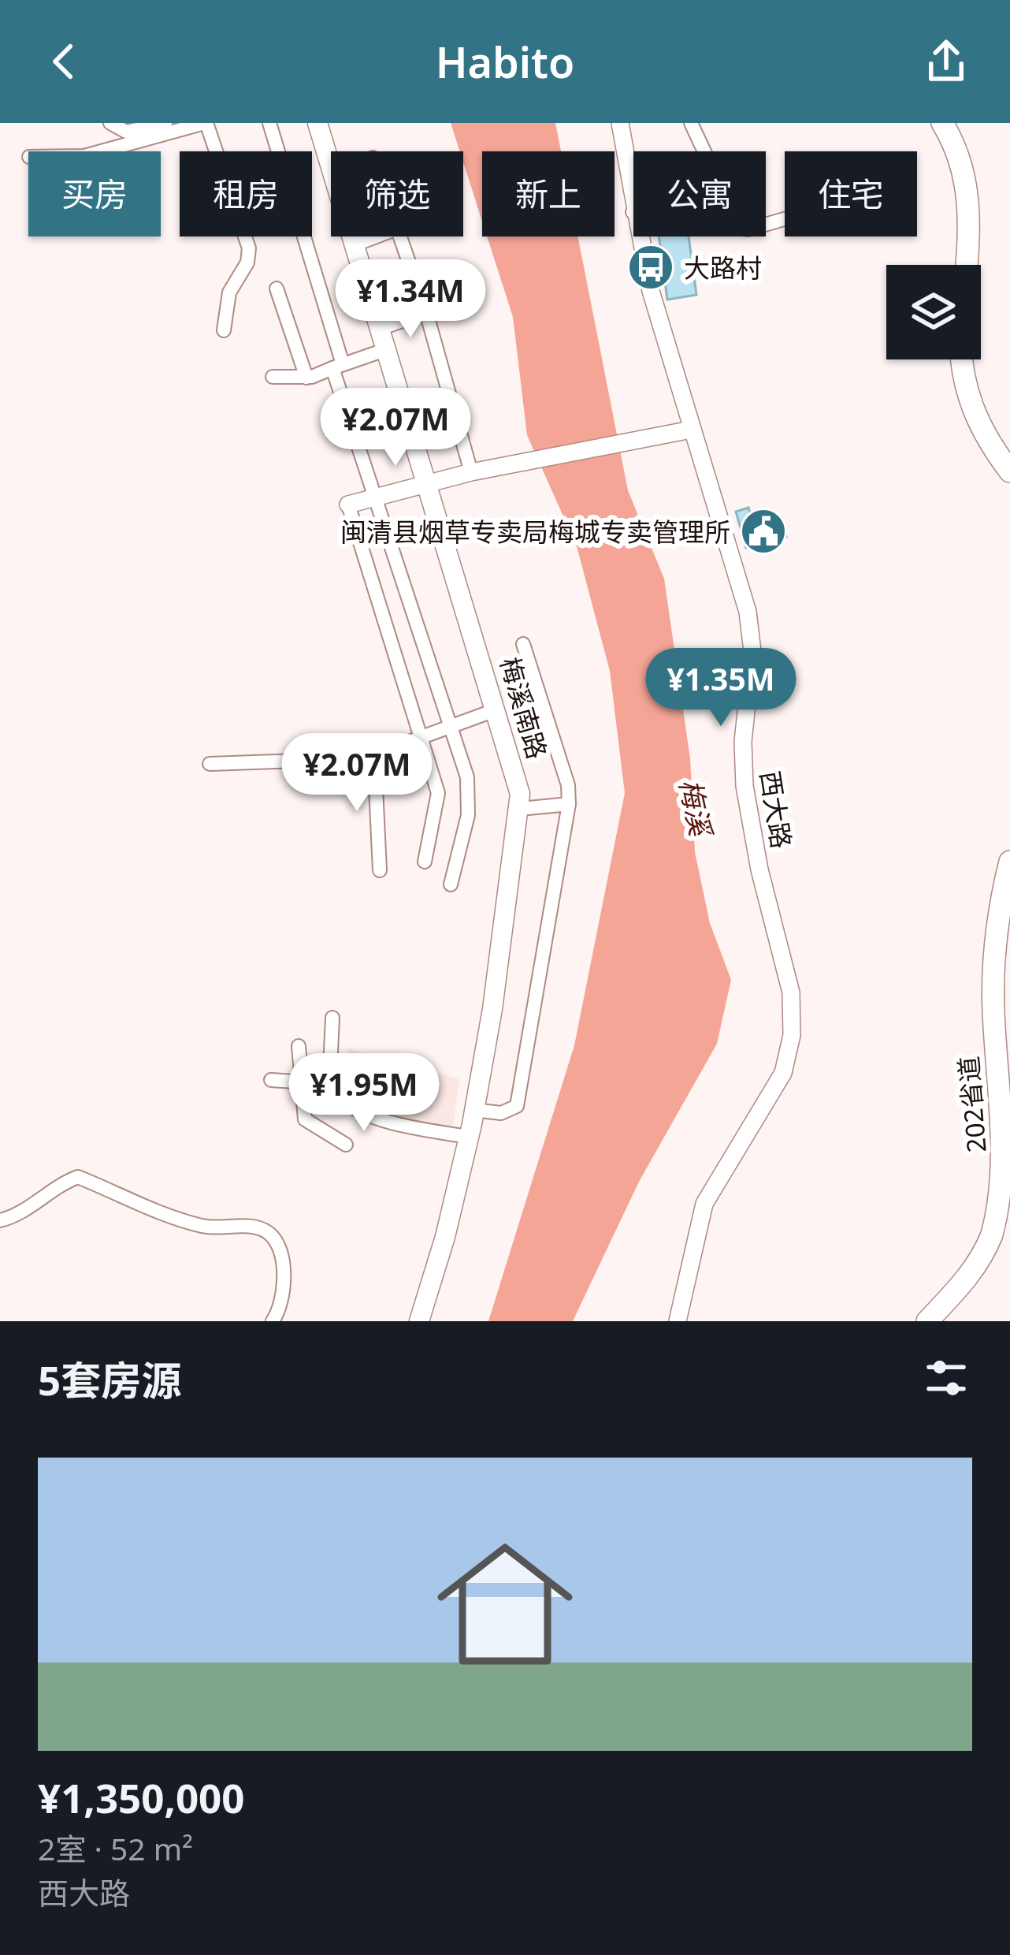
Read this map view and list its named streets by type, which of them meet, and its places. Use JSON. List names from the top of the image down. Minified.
{"streets":{"main road":["梅溪南路","202省道"],"street":["西大路"]},"water":["梅溪"],"places":{"bus stop":["大路村"],"public building":["闽清县烟草专卖局梅城专卖管理所"]},"page":{"header":"Habito","chip":["买房","租房","筛选","新上","公寓","住宅"],"price":["¥1.34M","¥2.07M","¥1.35M","¥2.07M","¥1.95M"],"heading":"5套房源","list":[{"name":"¥1,350,000","note":"2室 · 52 m² · 西大路"}]}}
